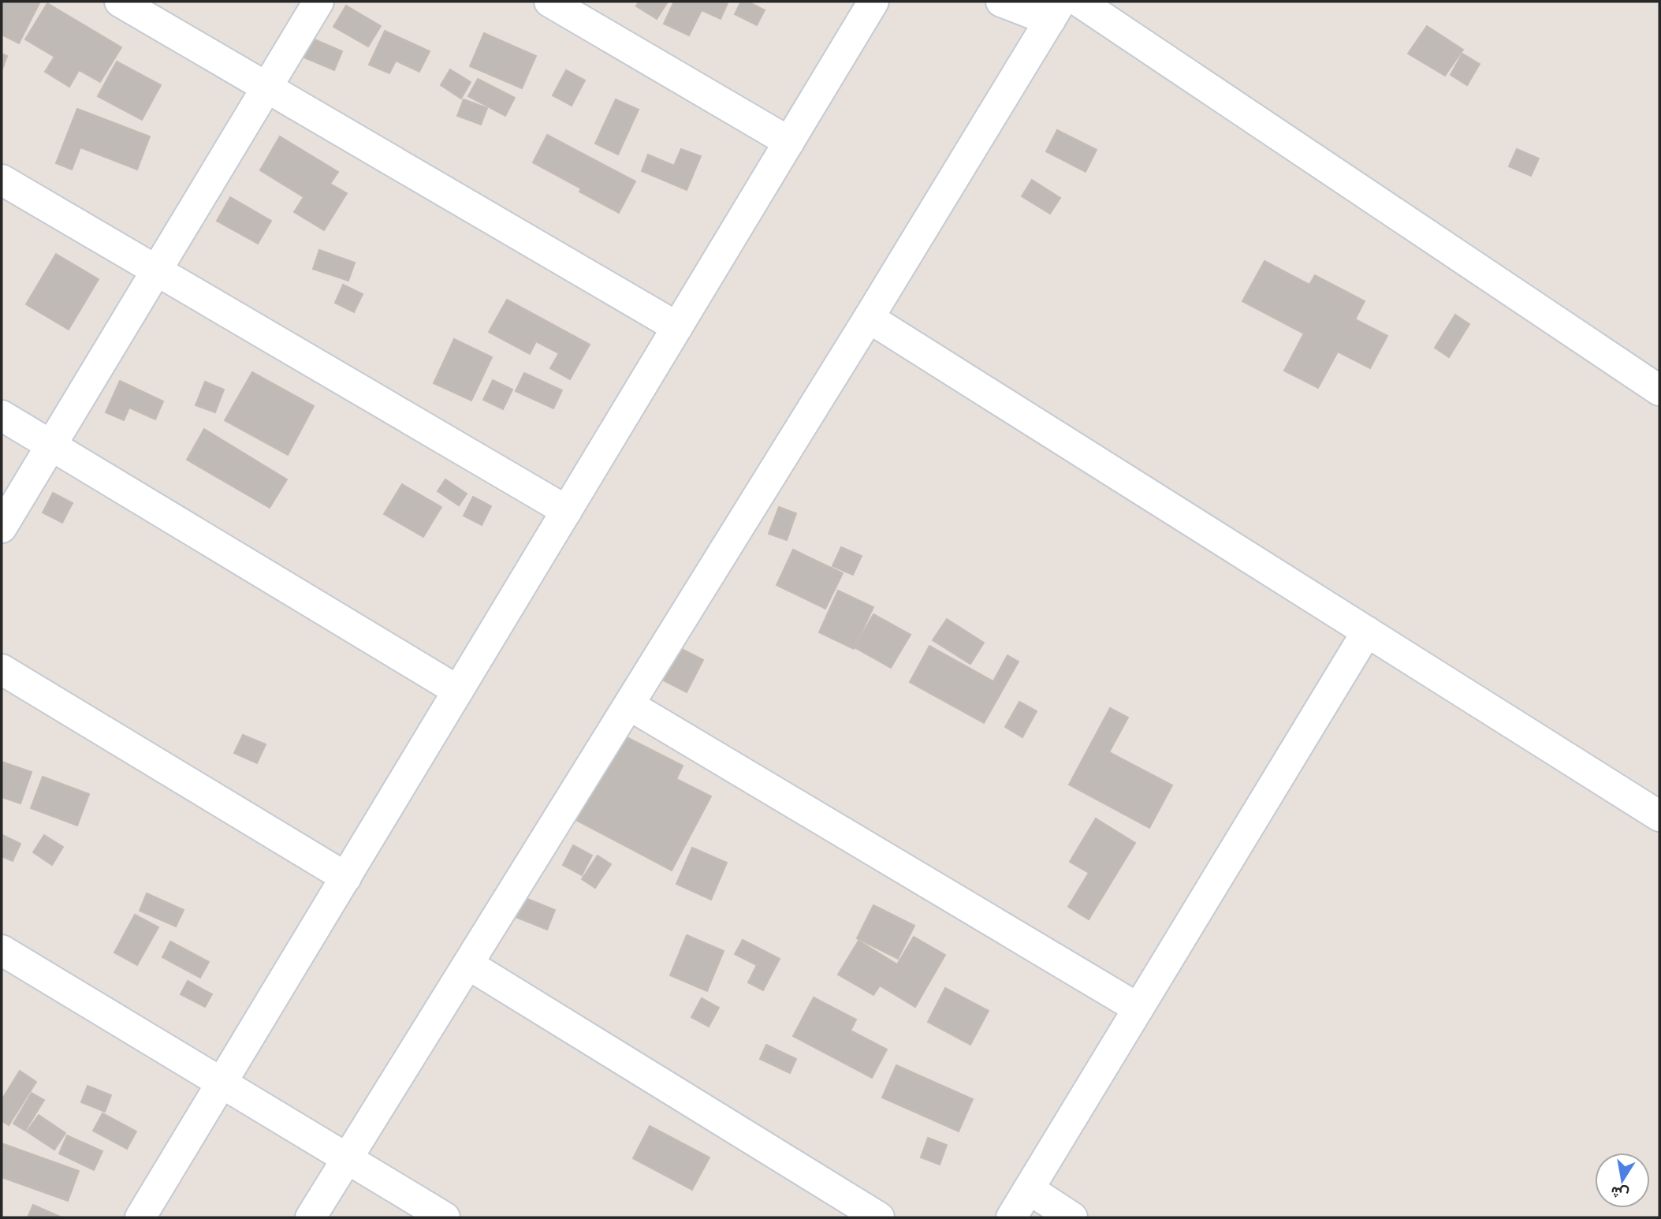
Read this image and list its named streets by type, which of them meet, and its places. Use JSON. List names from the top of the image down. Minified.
{"north":"bottom"}
